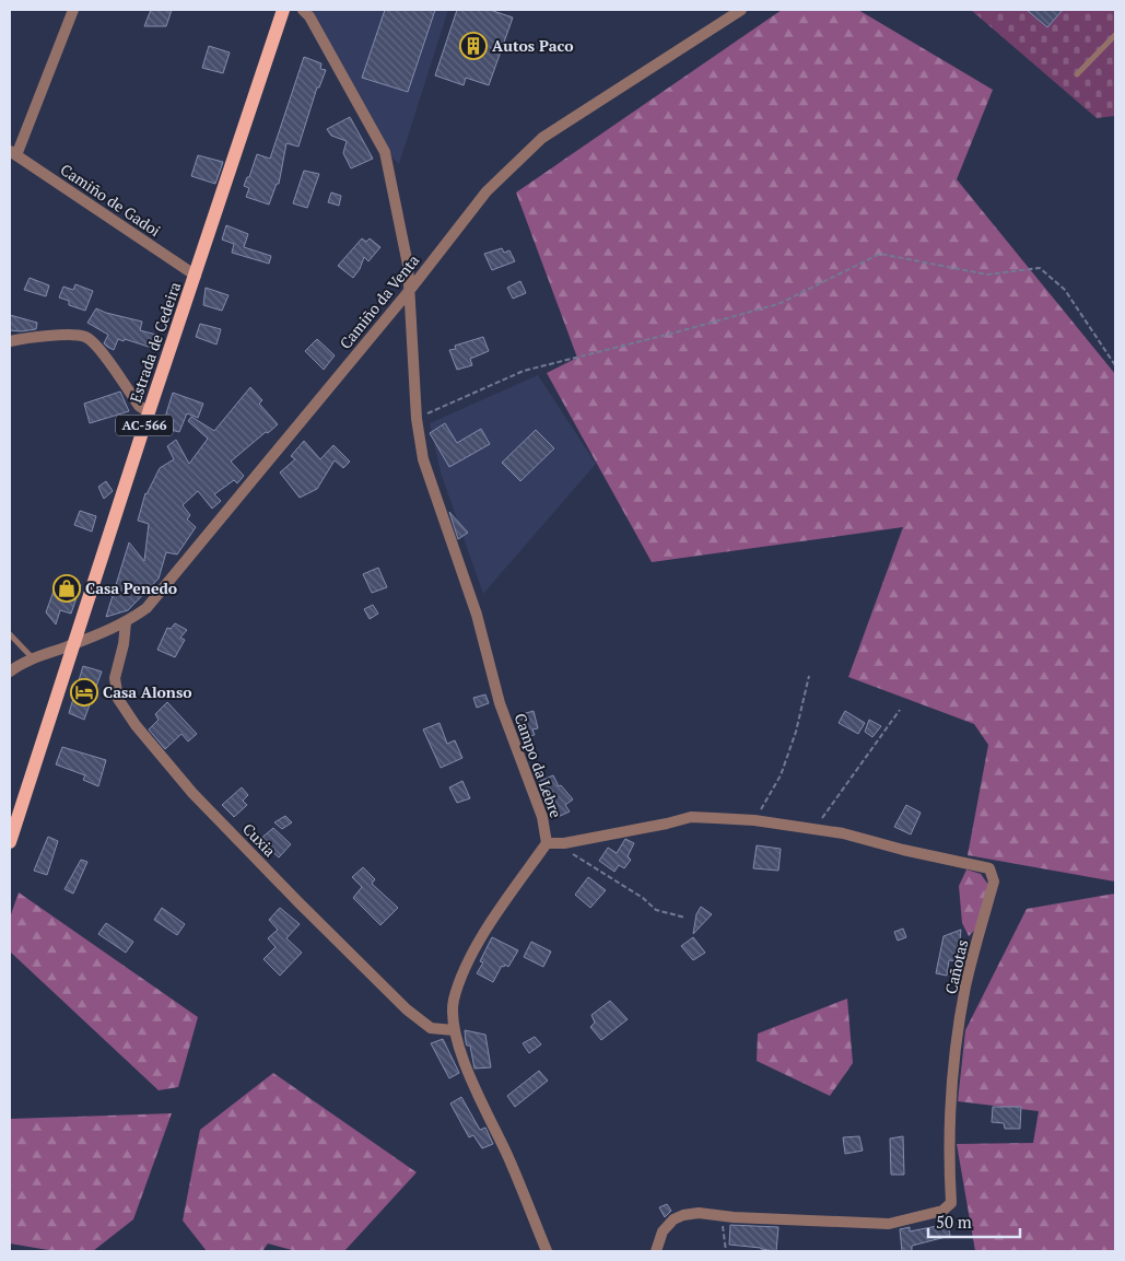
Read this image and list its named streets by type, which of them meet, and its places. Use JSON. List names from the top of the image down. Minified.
{"streets":{"main road":["Estrada de Cedeira","AC-566"],"street":["Camiño de Gadoi","Camiño da Venta","Campo da Lebre","Cuxia","Cañotas"]},"crossings":[["Camiño de Gadoi","Estrada de Cedeira"],["Camiño da Venta","Estrada de Cedeira"],["Camiño da Venta","Campo da Lebre"],["Camiño da Venta","Cuxia"],["Campo da Lebre","Cañotas"]],"places":{"building":["Autos Paco"],"shop":["Casa Penedo"],"hotel":["Casa Alonso"]},"scale_bar":"50 m"}
